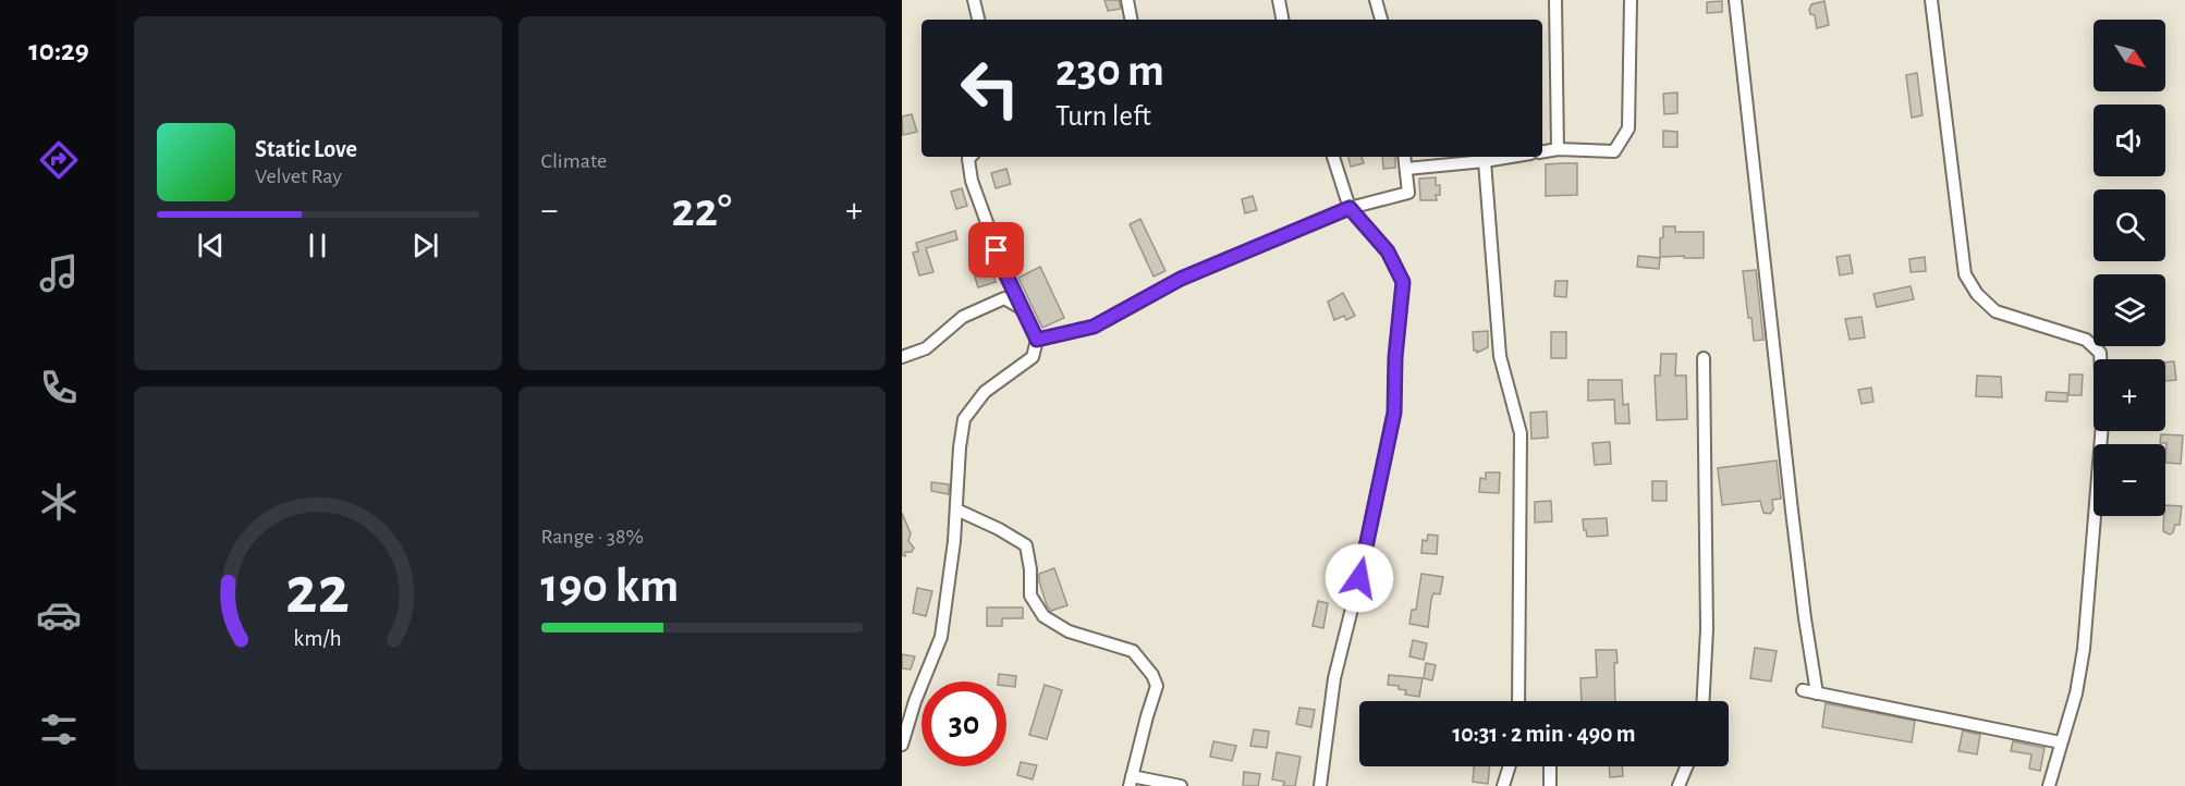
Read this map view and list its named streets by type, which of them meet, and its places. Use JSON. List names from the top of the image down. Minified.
{"north":"bottom right","page":{"tabs":"10:29","tile":["Climate",["Range · 38%","190 km"]],"map_buttons":["+","−"],"turn":["230 m","Turn left"],"song":["Static Love","Velvet Ray"],"heat":["−","22°","+"],"limit":"30","trip":"10:31 · 2 min · 490 m","gauge":["22","km/h"]}}
